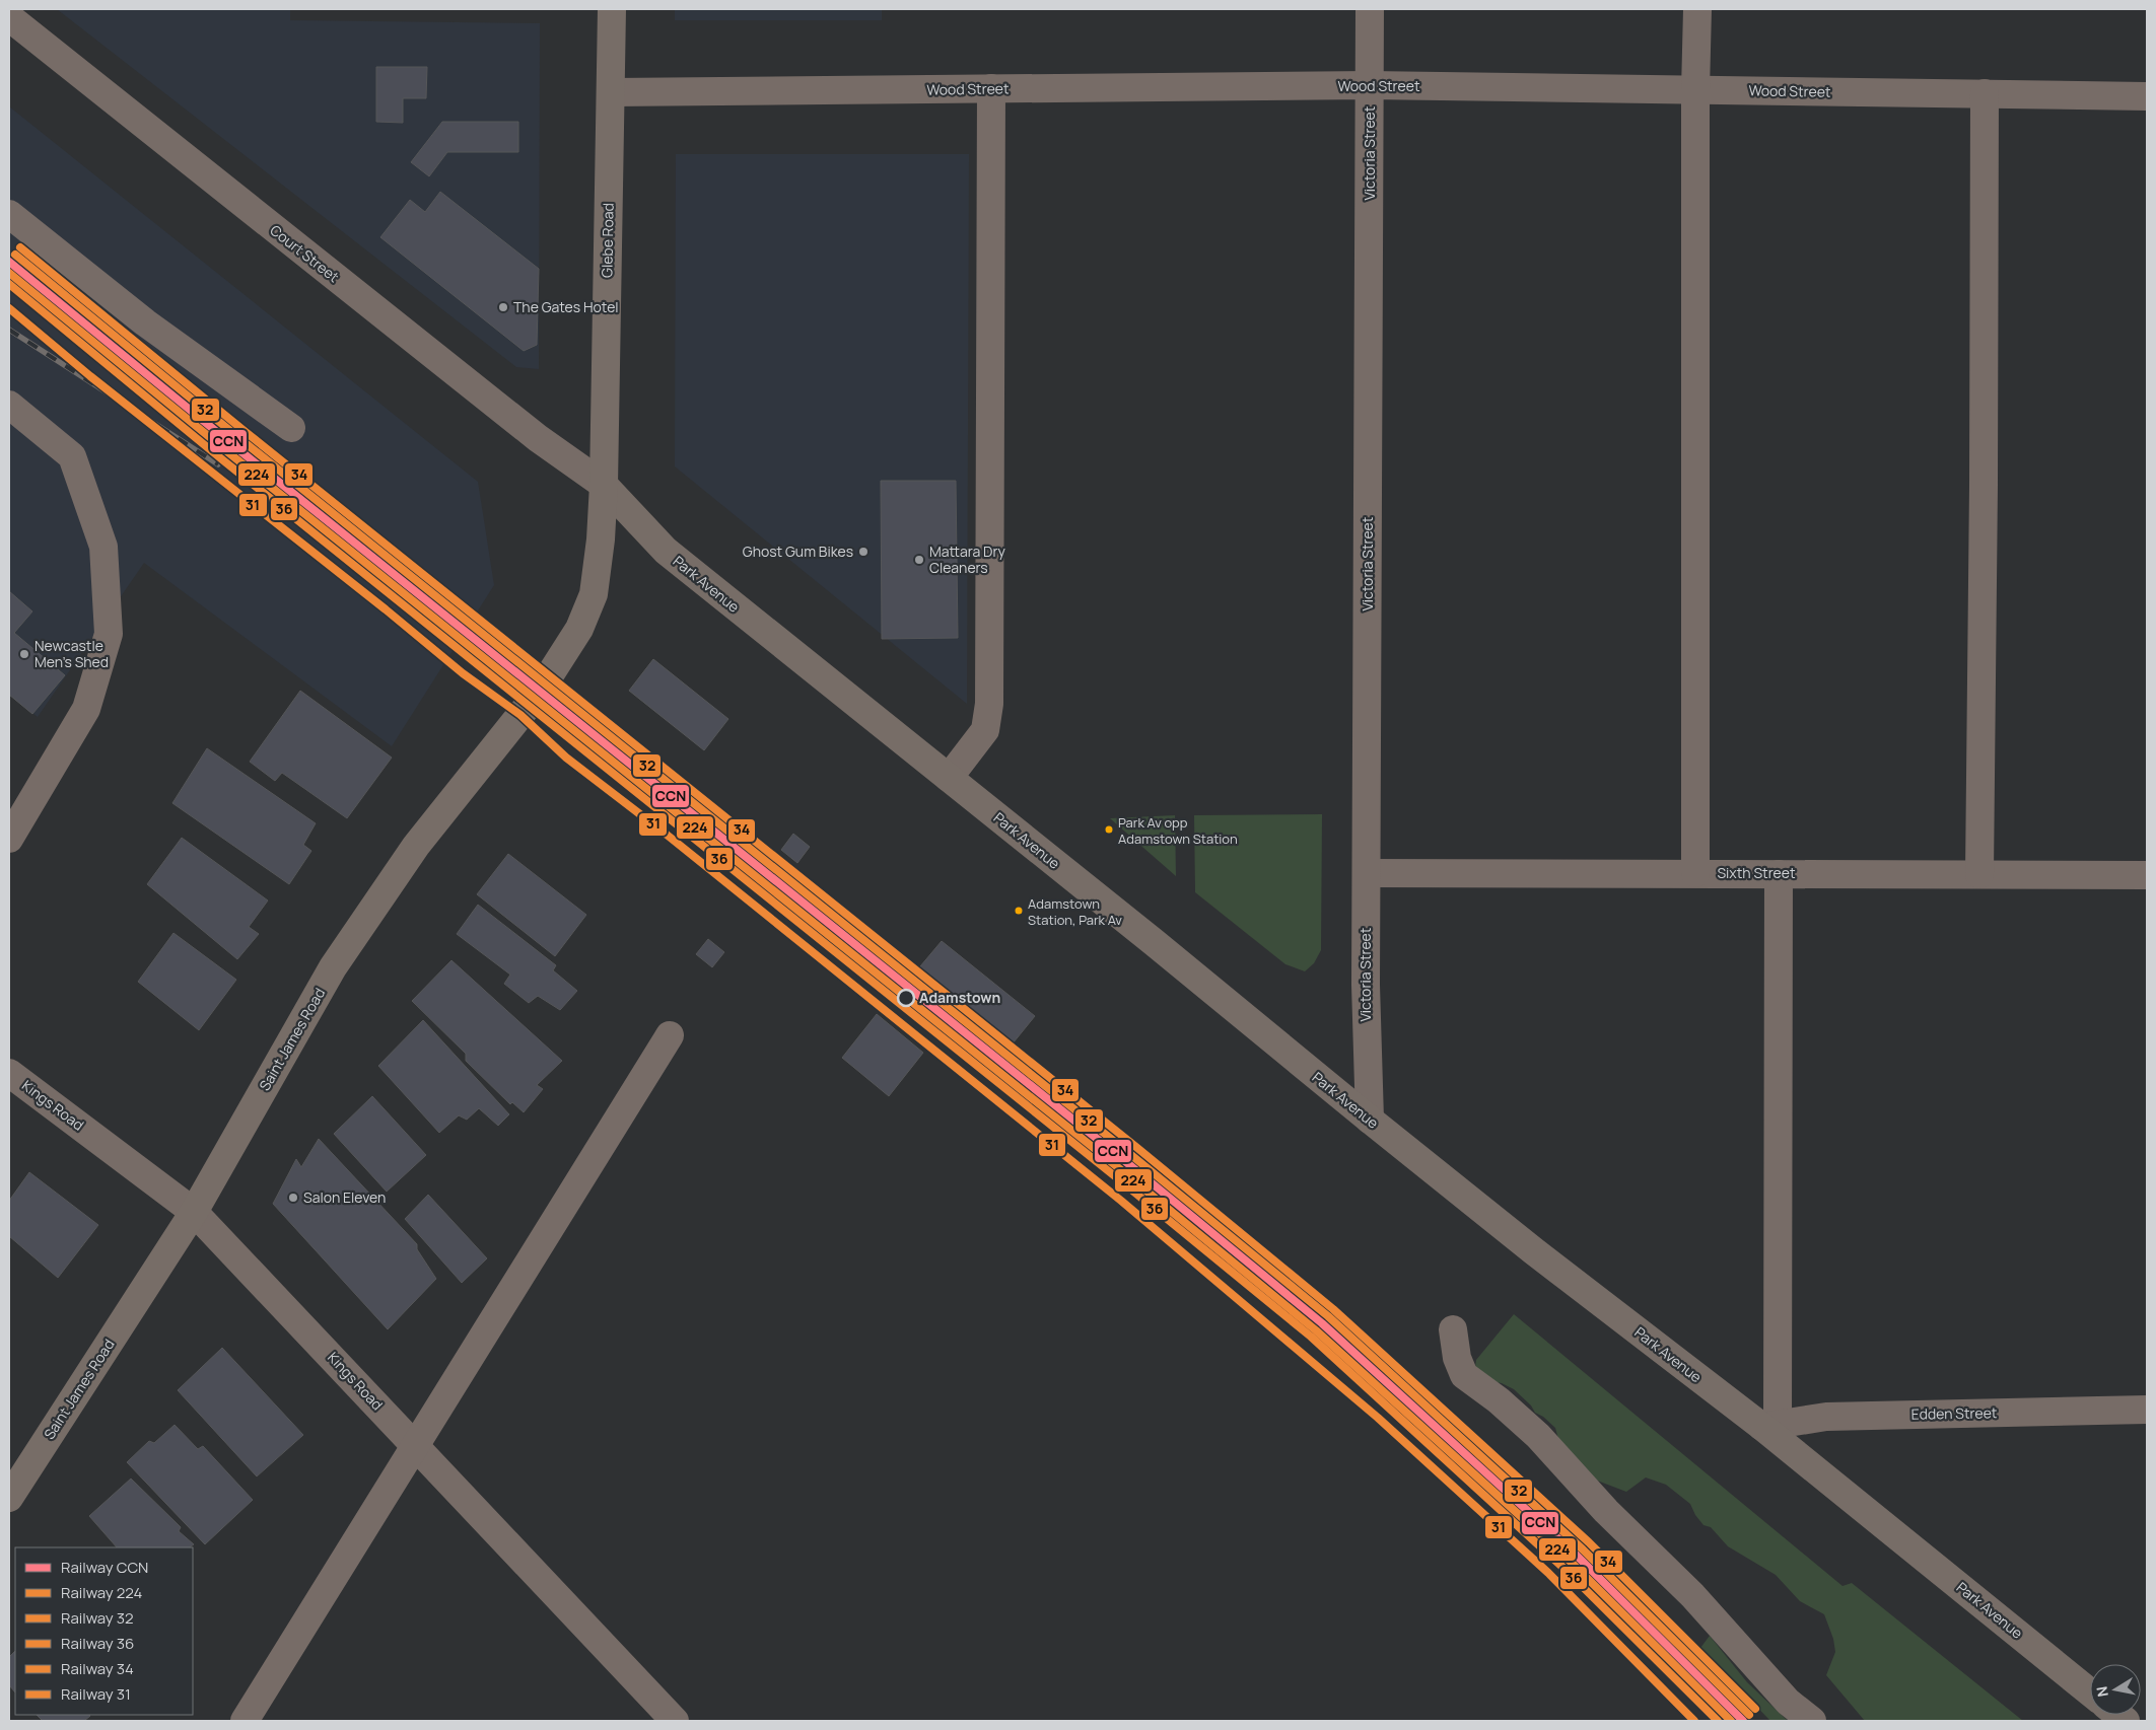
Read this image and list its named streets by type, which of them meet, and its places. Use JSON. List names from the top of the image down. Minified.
{"streets":{"main road":["Glebe Road","Park Avenue","Saint James Road"],"street":["Wood Street","Victoria Street","Court Street","Sixth Street","Kings Road","Edden Street"]},"crossings":[["Wood Street","Victoria Street"],["Wood Street","Glebe Road"],["Victoria Street","Park Avenue"],["Victoria Street","Sixth Street"],["Glebe Road","Court Street"],["Glebe Road","Park Avenue"],["Glebe Road","Saint James Road"],["Court Street","Park Avenue"],["Park Avenue","Edden Street"],["Saint James Road","Kings Road"]],"places":["The Gates Hotel","Ghost Gum Bikes","Mattara Dry Cleaners","Newcastle Men's Shed","Park Av opp Adamstown Station","Adamstown Station, Park Av","Adamstown","Salon Eleven"],"lines":["rail line 34","rail line 32","rail line CCN","rail line 224","rail line 36","rail line 31"],"legend":["Railway CCN","Railway 224","Railway 32","Railway 36","Railway 34","Railway 31"],"north":"left"}
